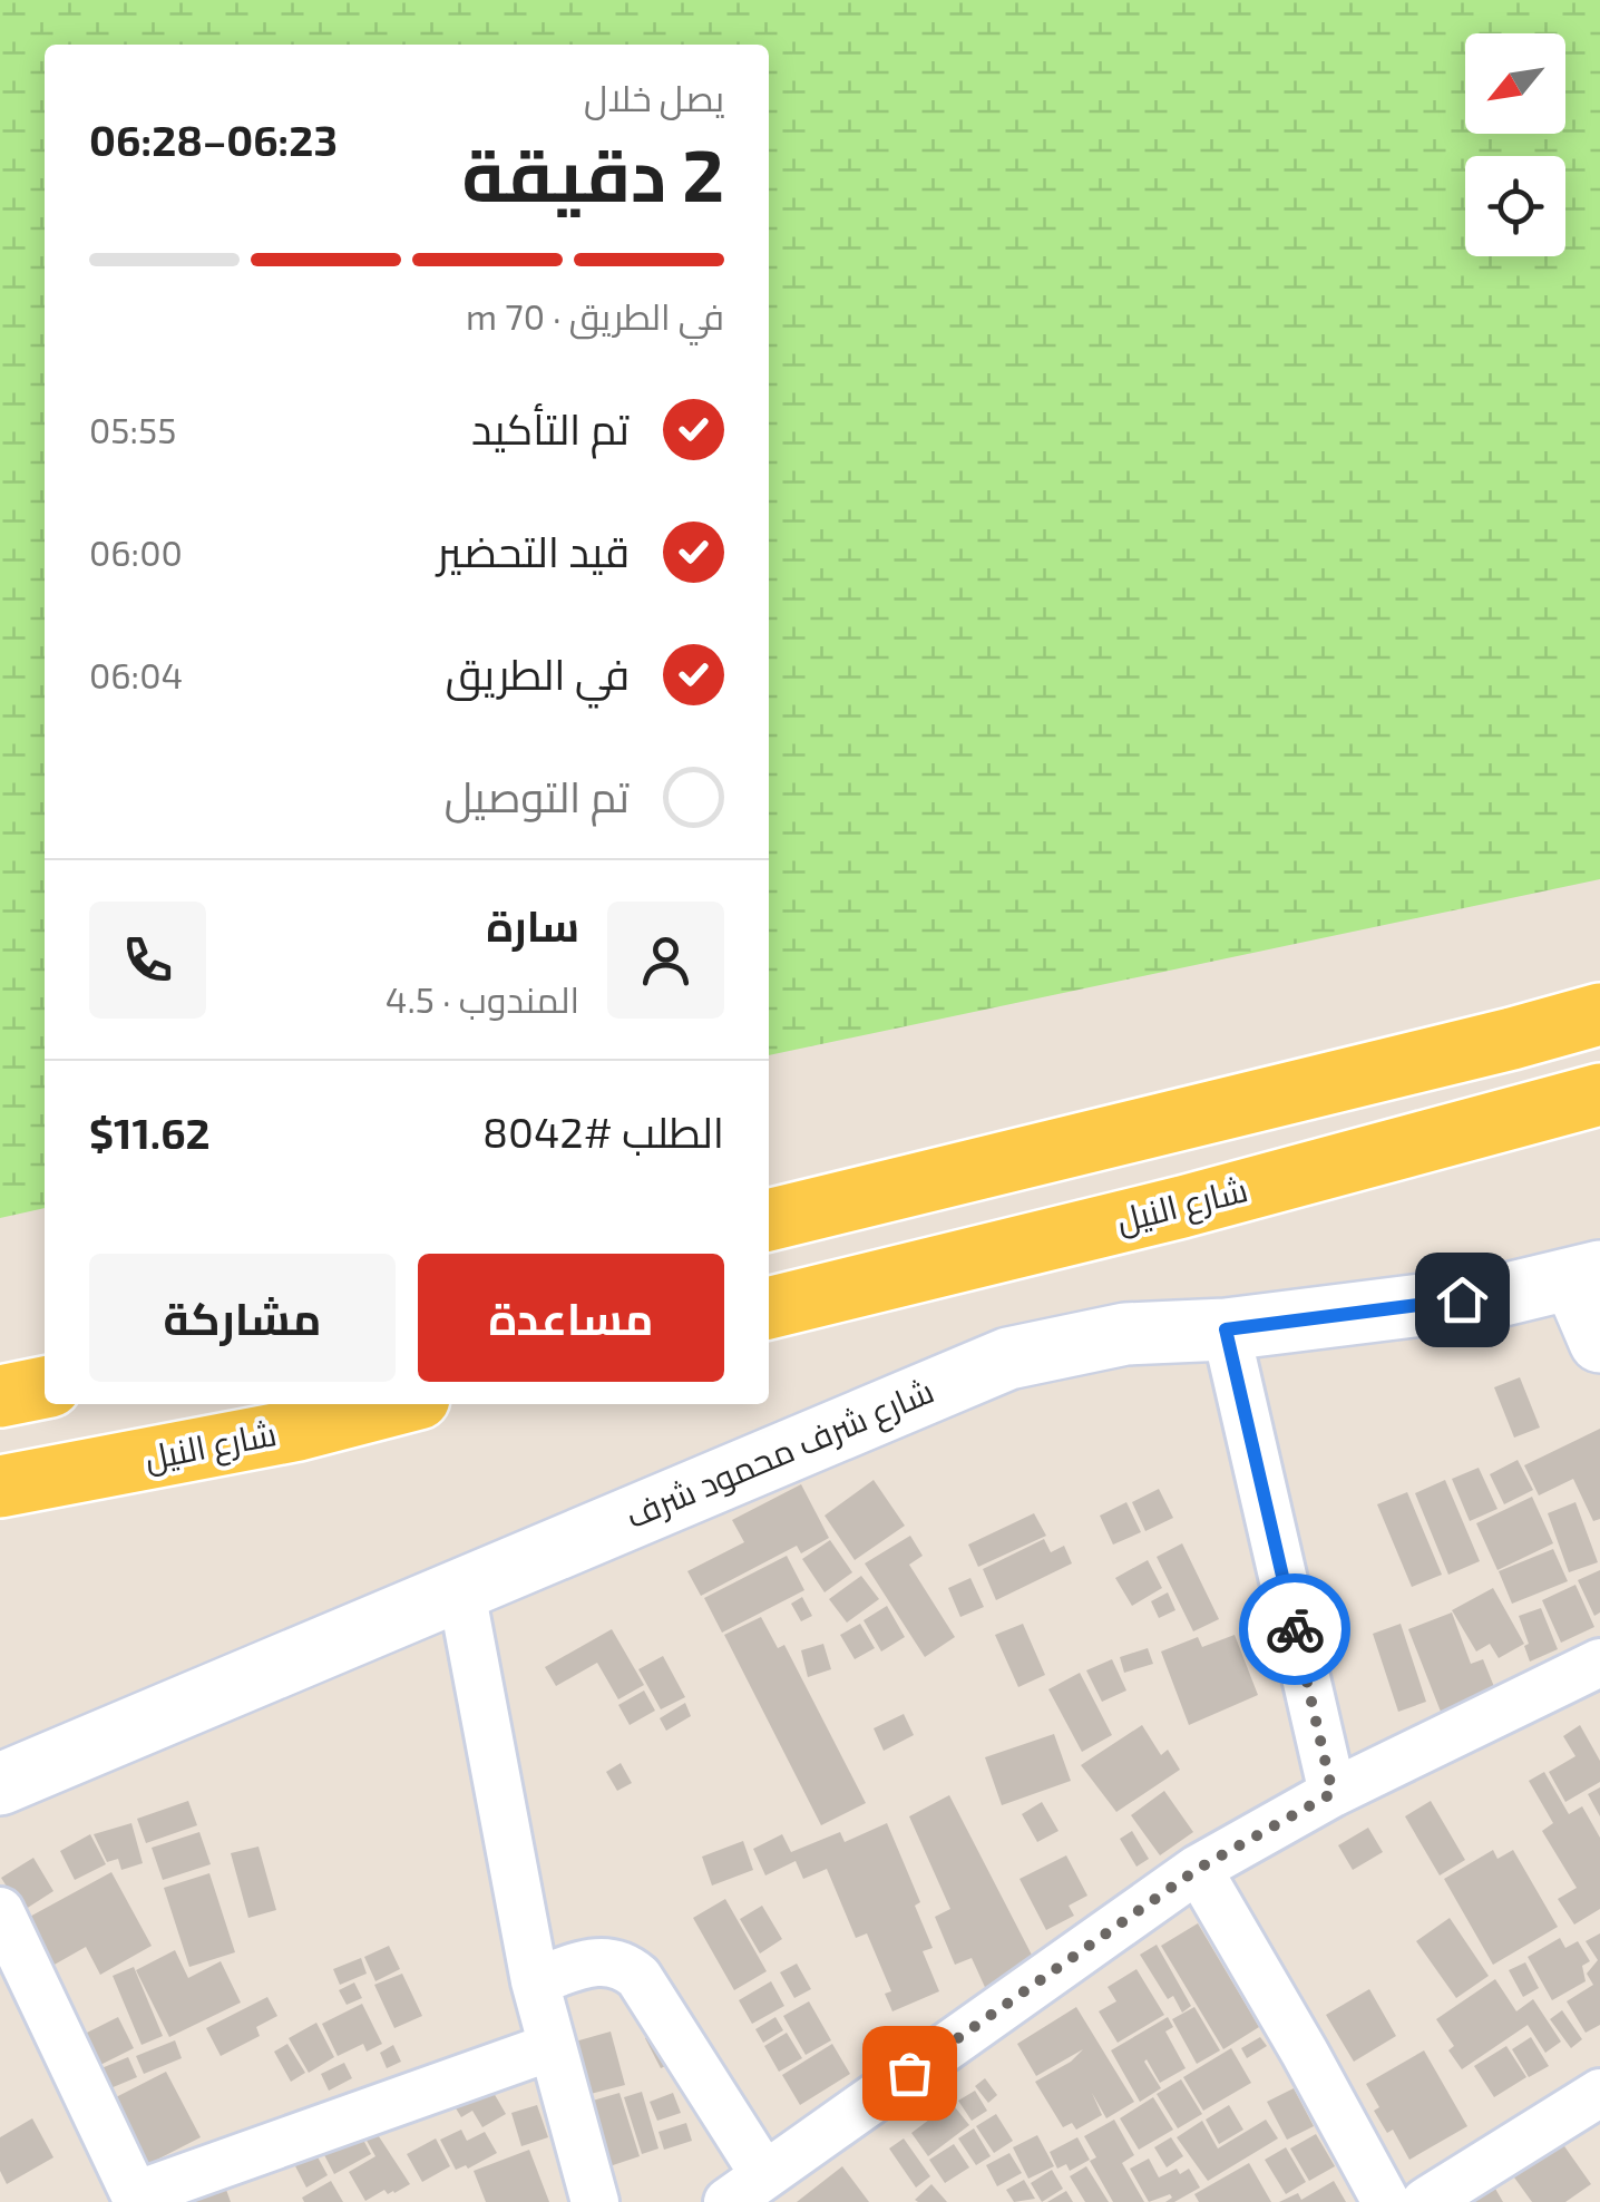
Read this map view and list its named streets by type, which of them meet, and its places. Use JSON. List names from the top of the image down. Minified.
{"streets":{"main road":["شارع النيل"],"street":["شارع شرف محمود شرف"]},"north":"bottom left","page":{"heading":["2 دقيقة","يصل خلال","06:23–06:28"],"panel":["سارة","المندوب · 4.5","الطلب #8042","$11.62"],"bar":"في الطريق · 70 m","list":[["تم التأكيد","05:55"],["قيد التحضير","06:00"],["في الطريق","06:04"],"تم التوصيل"],"buttons":["مساعدة","مشاركة"]}}
